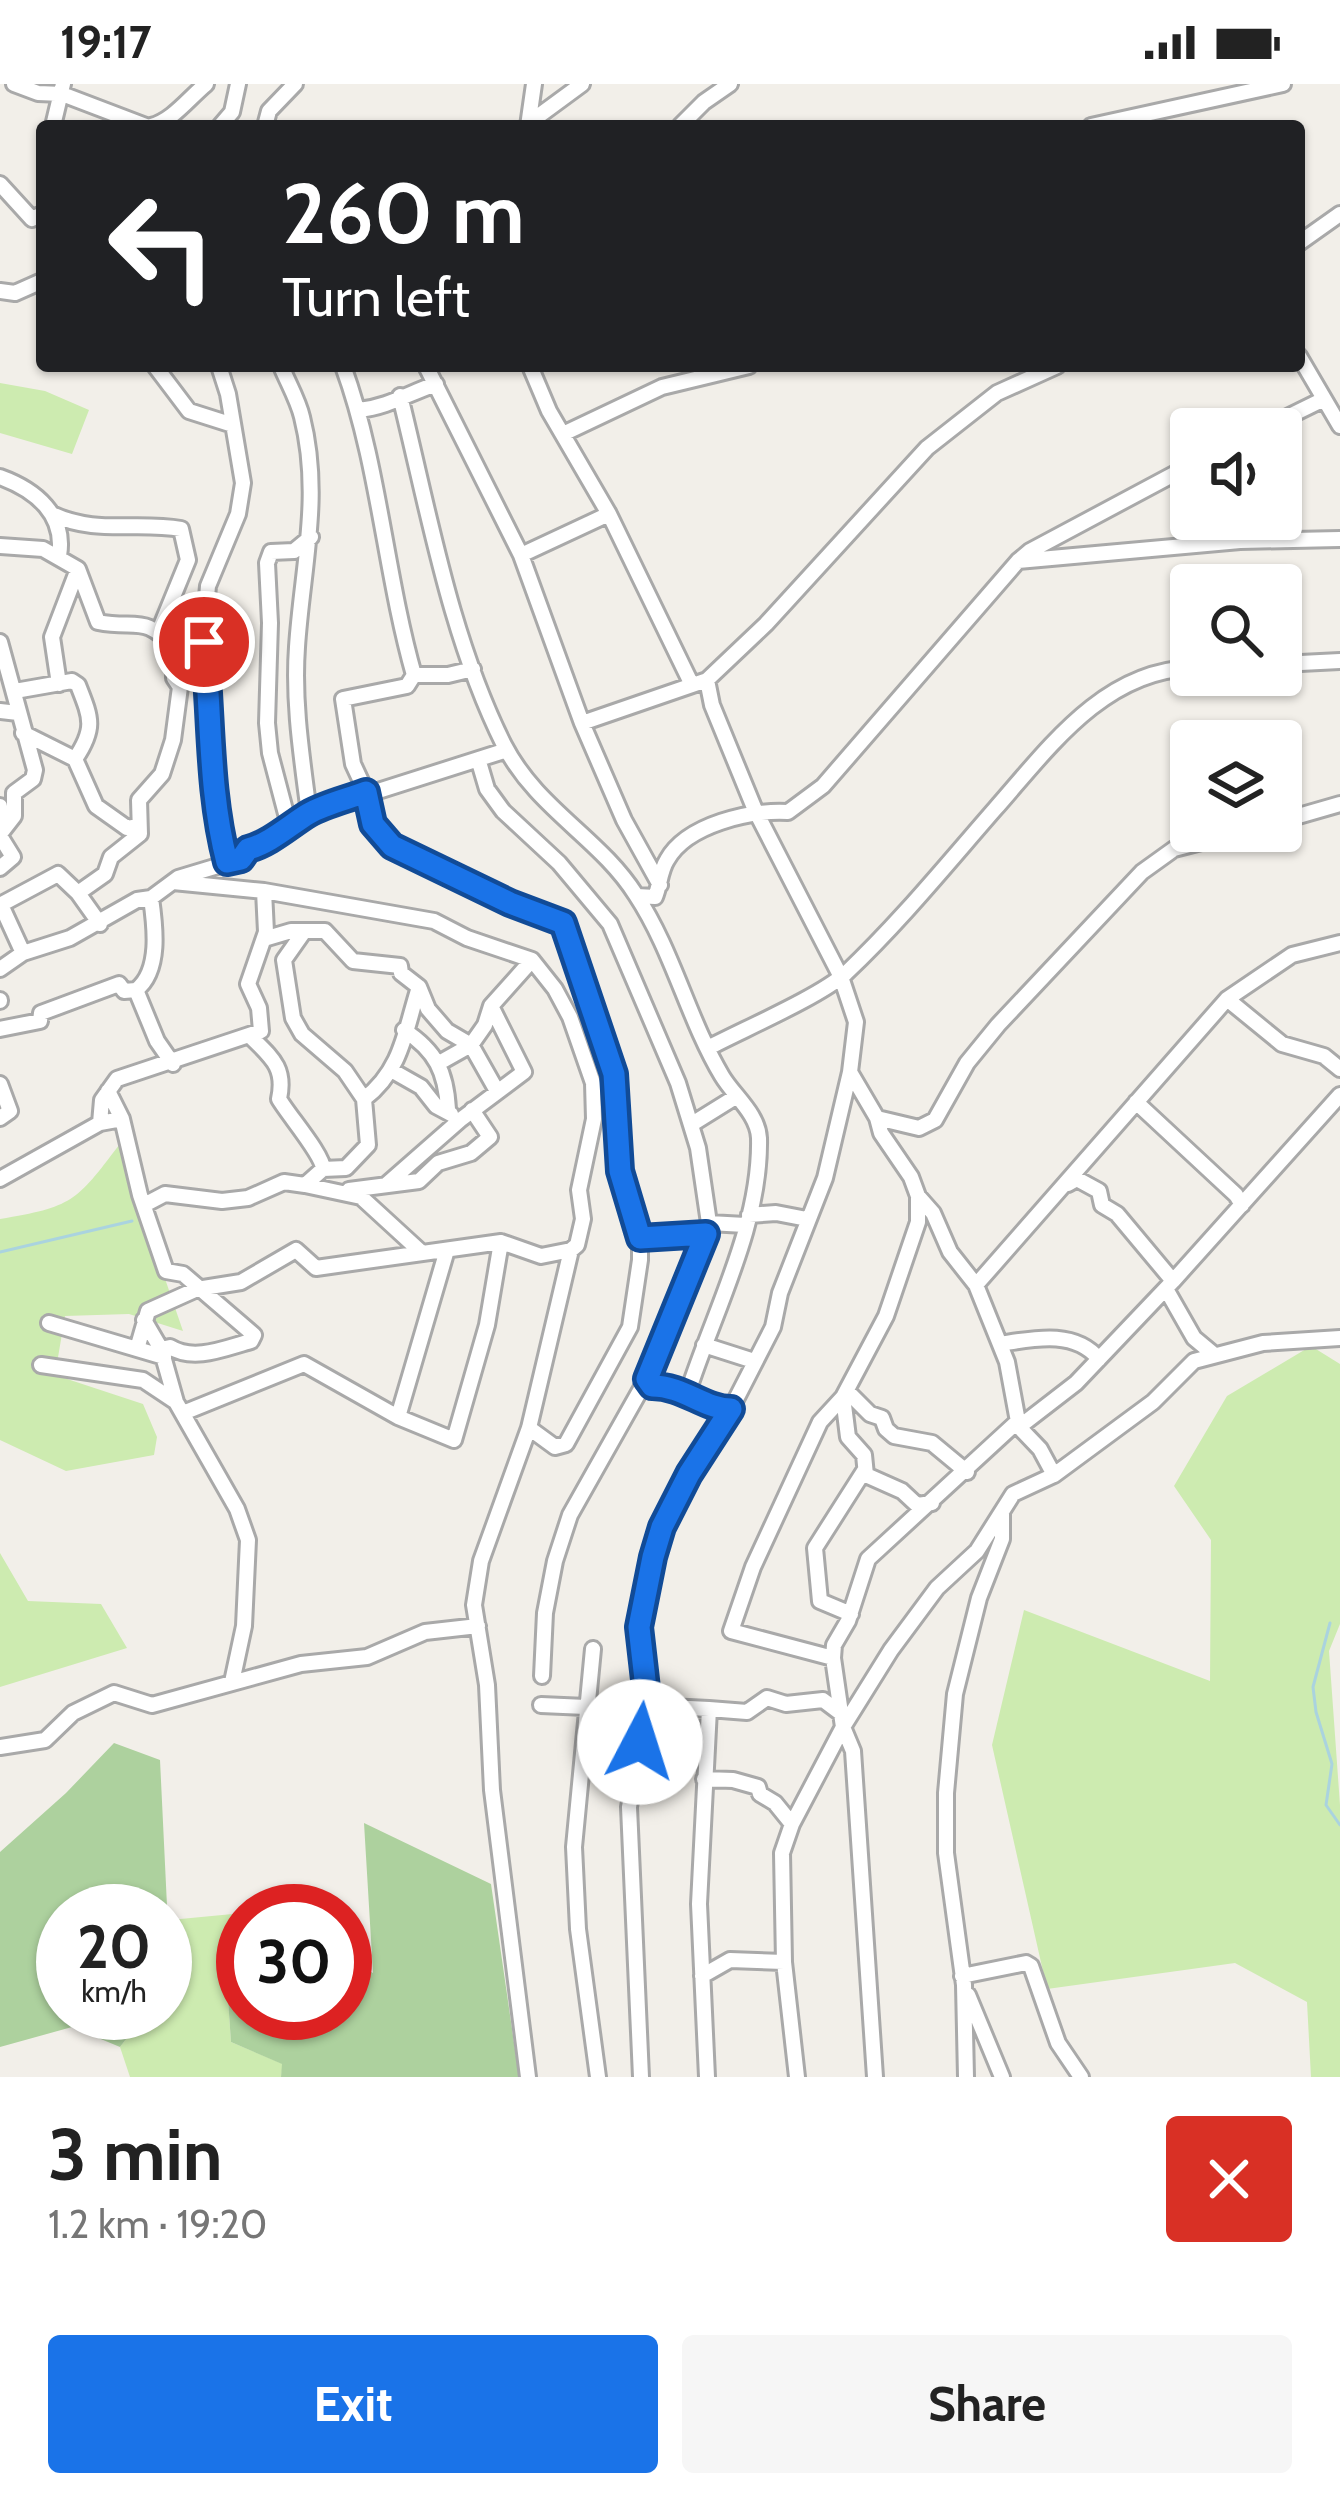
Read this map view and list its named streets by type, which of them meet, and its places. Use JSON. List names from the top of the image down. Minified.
{"page":{"status":"19:17","turn":["260 m","Turn left"],"speed":"20 km/h","limit":"30","heading":["3 min","1.2 km · 19:20"],"buttons":["Exit","Share"]}}
